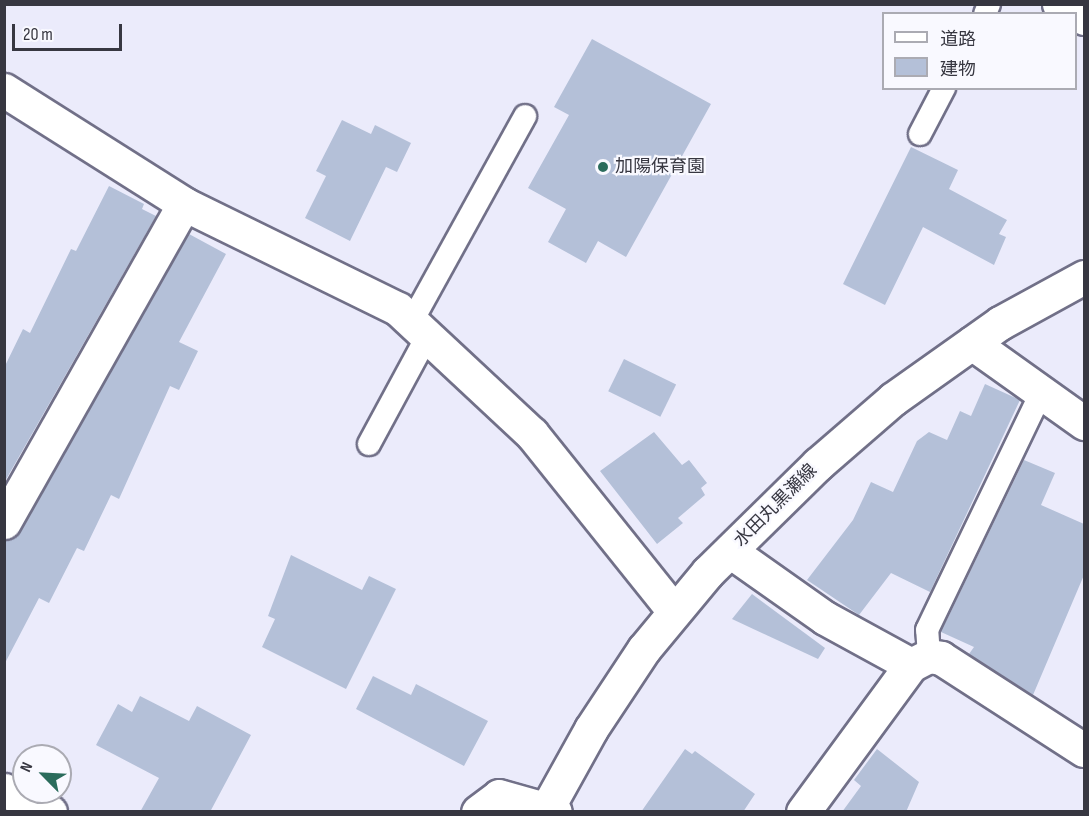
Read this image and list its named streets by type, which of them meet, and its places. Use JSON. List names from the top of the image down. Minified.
{"streets":{"street":["水田丸黒瀬線"]},"places":["加陽保育園"],"legend":["道路","建物"],"scale_bar":"20 m","north":"top left"}
